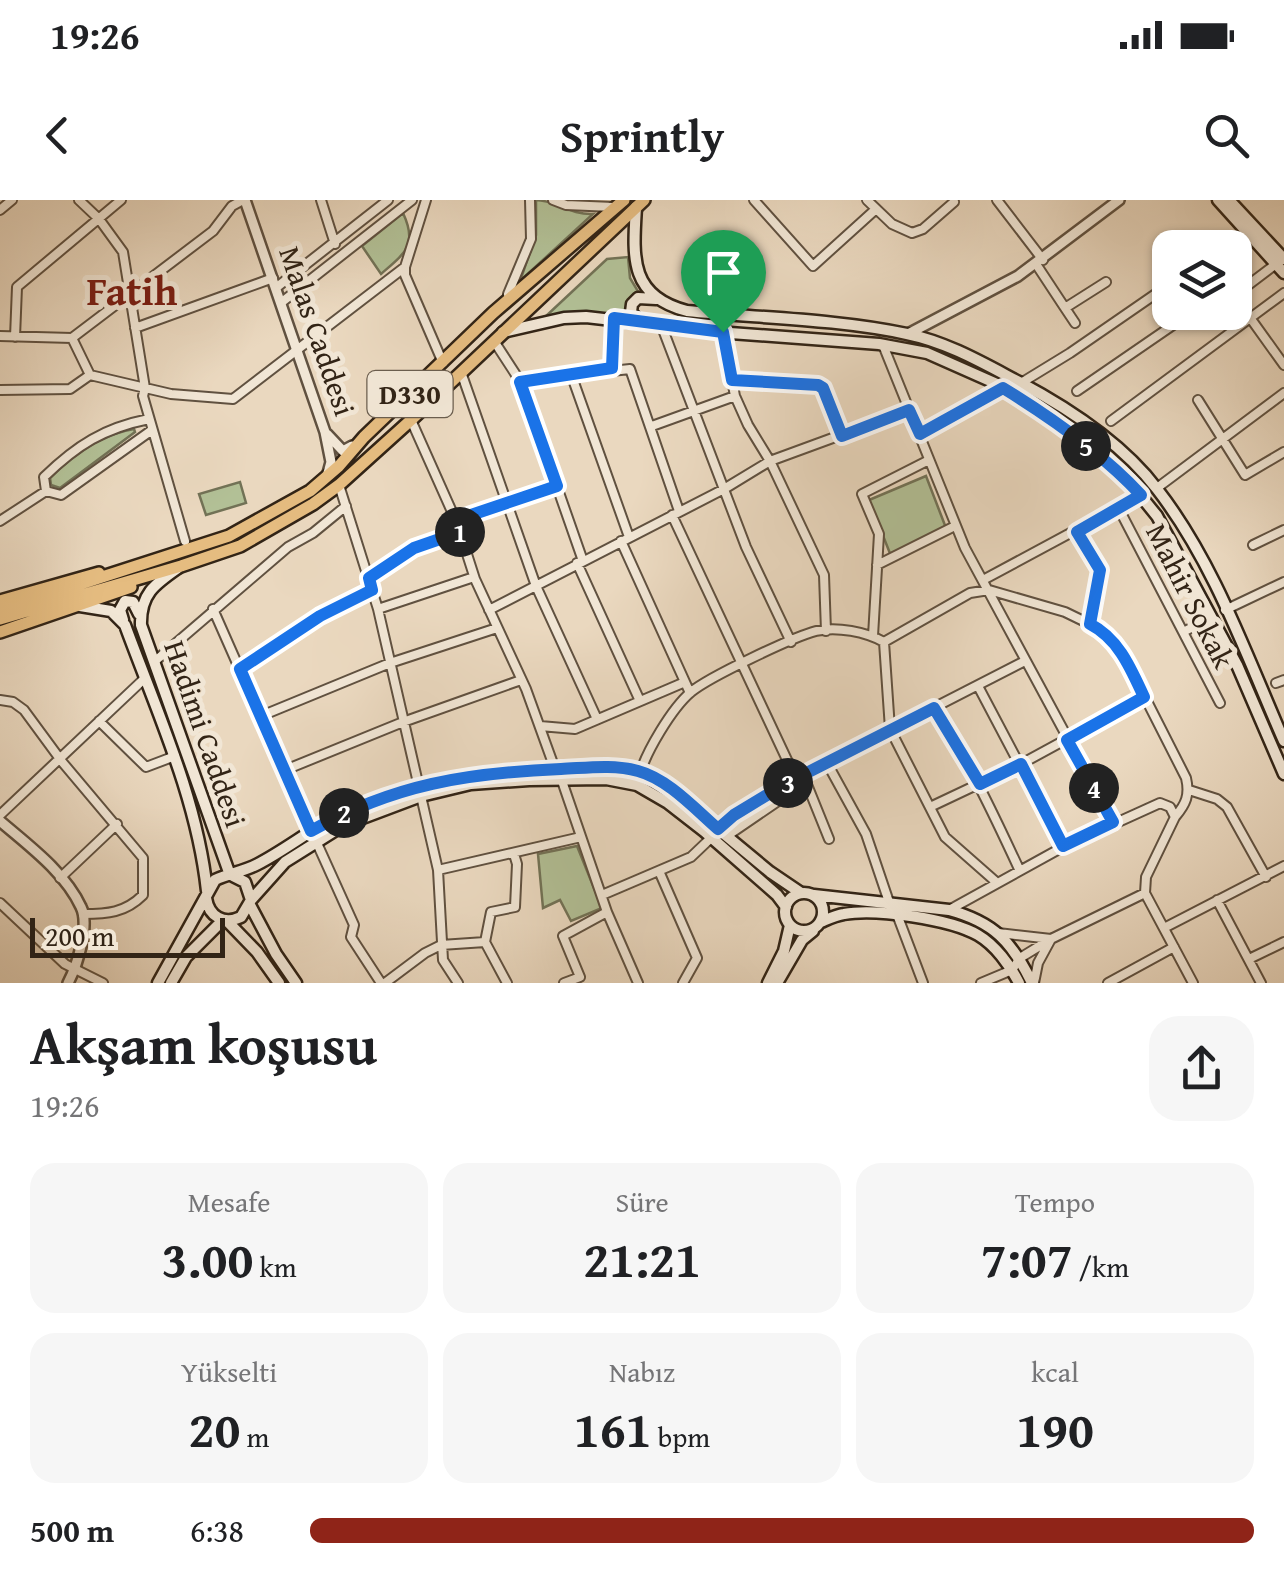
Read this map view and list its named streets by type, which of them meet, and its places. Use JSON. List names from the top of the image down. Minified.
{"streets":{"highway":["D330"],"main road":["Hadimi Caddesi"],"street":["Malas Caddesi","Mahir Sokak"]},"crossings":[["Malas Caddesi","D330"],["D330","Hadimi Caddesi"]],"districts":["Fatih"],"scale_bar":"200 m","page":{"status":"19:26","header":"Sprintly","pins":["5","1","3","4","2"],"scale":"200 m","heading":["Akşam koşusu","19:26"],"stats":[["Mesafe","3.00 km"],["Süre","21:21"],["Tempo","7:07 /km"],["Yükselti","20 m"],["Nabız","161 bpm"],["kcal","190"]],"list":[{"name":"500 m","note":"6:38"}]}}
